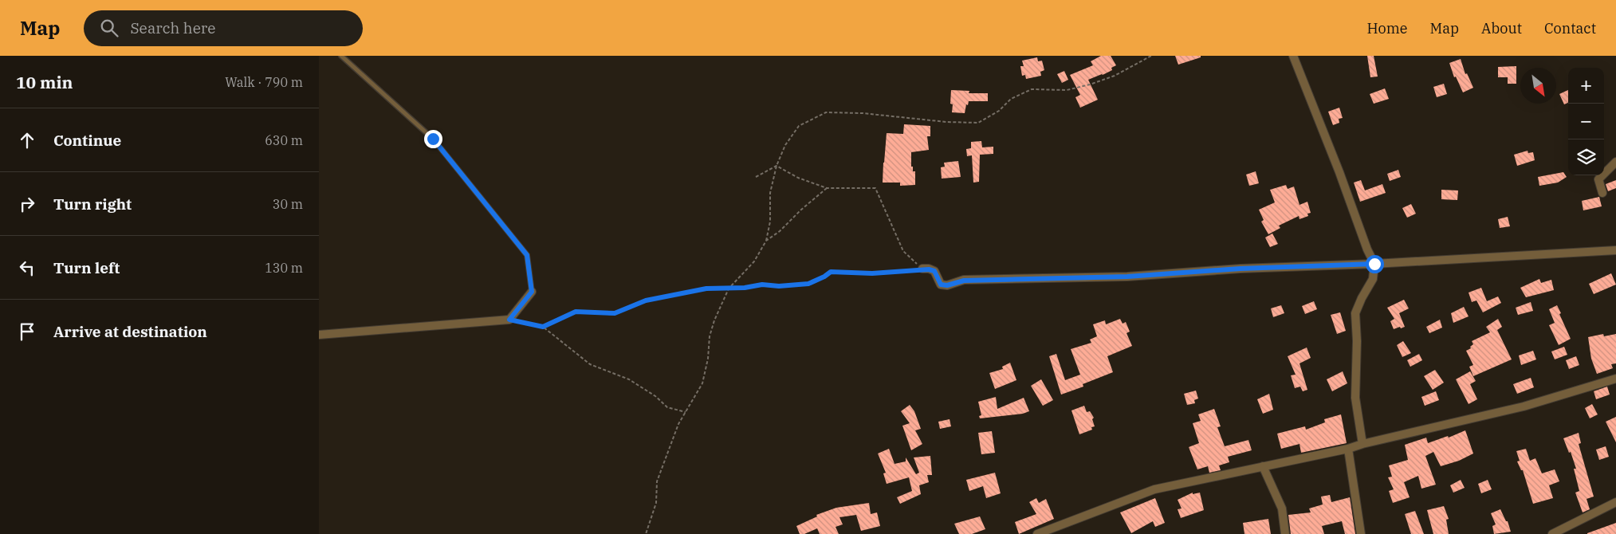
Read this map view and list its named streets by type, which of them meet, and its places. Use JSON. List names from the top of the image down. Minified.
{"north":"bottom right","page":{"header":"Map","search":"Search here","nav":["Home","Map","About","Contact"],"heading":["10 min","Walk · 790 m"],"map_buttons":["+","−"],"list":[["Continue","630 m"],["Turn right","30 m"],["Turn left","130 m"],"Arrive at destination"]}}
